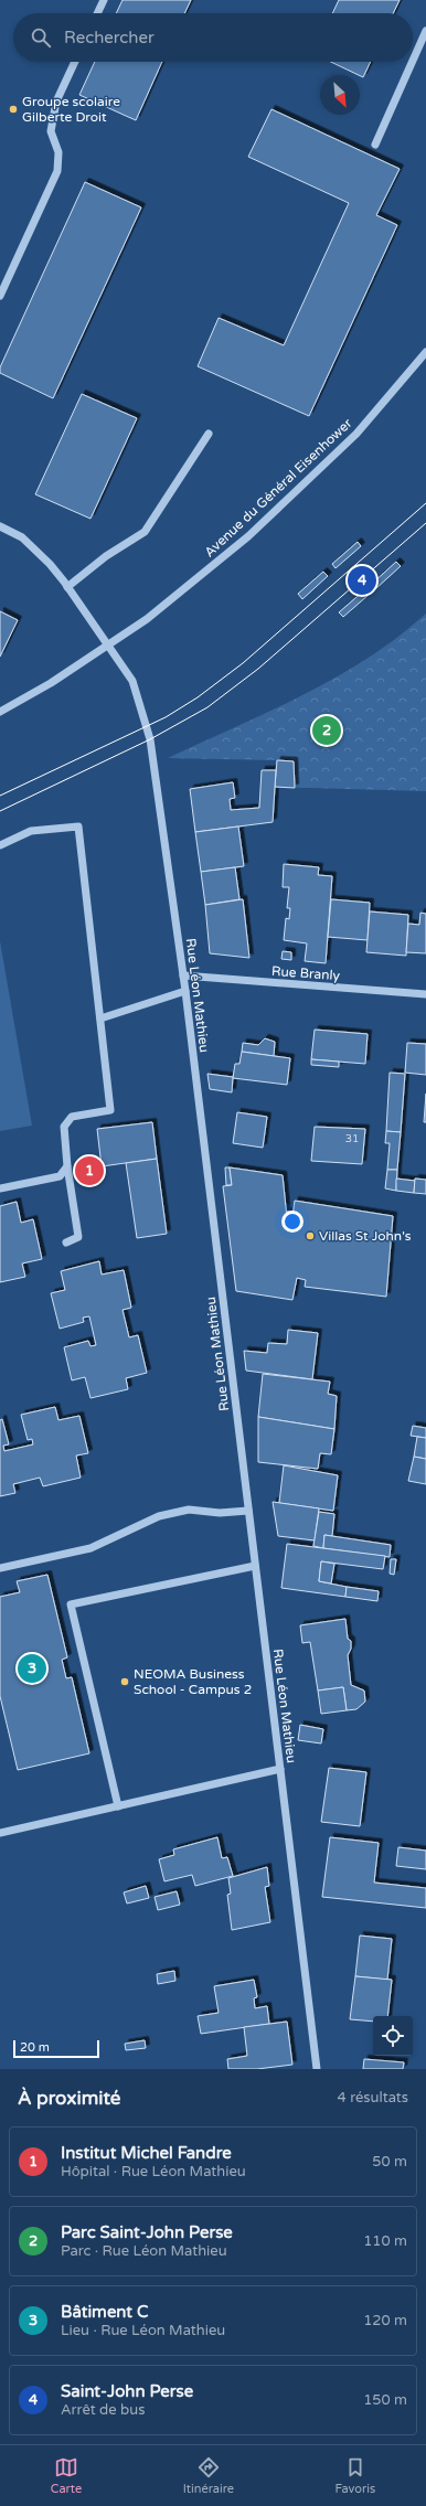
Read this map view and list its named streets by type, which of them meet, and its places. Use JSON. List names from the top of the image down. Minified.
{"streets":{"street":["Avenue du Général Eisenhower","Rue Branly","Rue Léon Mathieu"]},"crossings":[["Avenue du Général Eisenhower","Rue Léon Mathieu"],["Rue Branly","Rue Léon Mathieu"]],"places":["Groupe scolaire Gilberte Droit","Villas St John's","NEOMA Business School - Campus 2"],"house_numbers":["31"],"scale_bar":"20 m","north":"bottom right","page":{"search":"Rechercher","pins":["4","2","1","3"],"scale":"20 m","heading":["À proximité","4 résultats"],"list":[{"mark":"1","name":"Institut Michel Fandre","note":"Hôpital · Rue Léon Mathieu","value":"50 m"},{"mark":"2","name":"Parc Saint-John Perse","note":"Parc · Rue Léon Mathieu","value":"110 m"},{"mark":"3","name":"Bâtiment C","note":"Lieu · Rue Léon Mathieu","value":"120 m"},{"mark":"4","name":"Saint-John Perse","note":"Arrêt de bus","value":"150 m"}],"nav":["Carte","Itinéraire","Favoris"]}}
